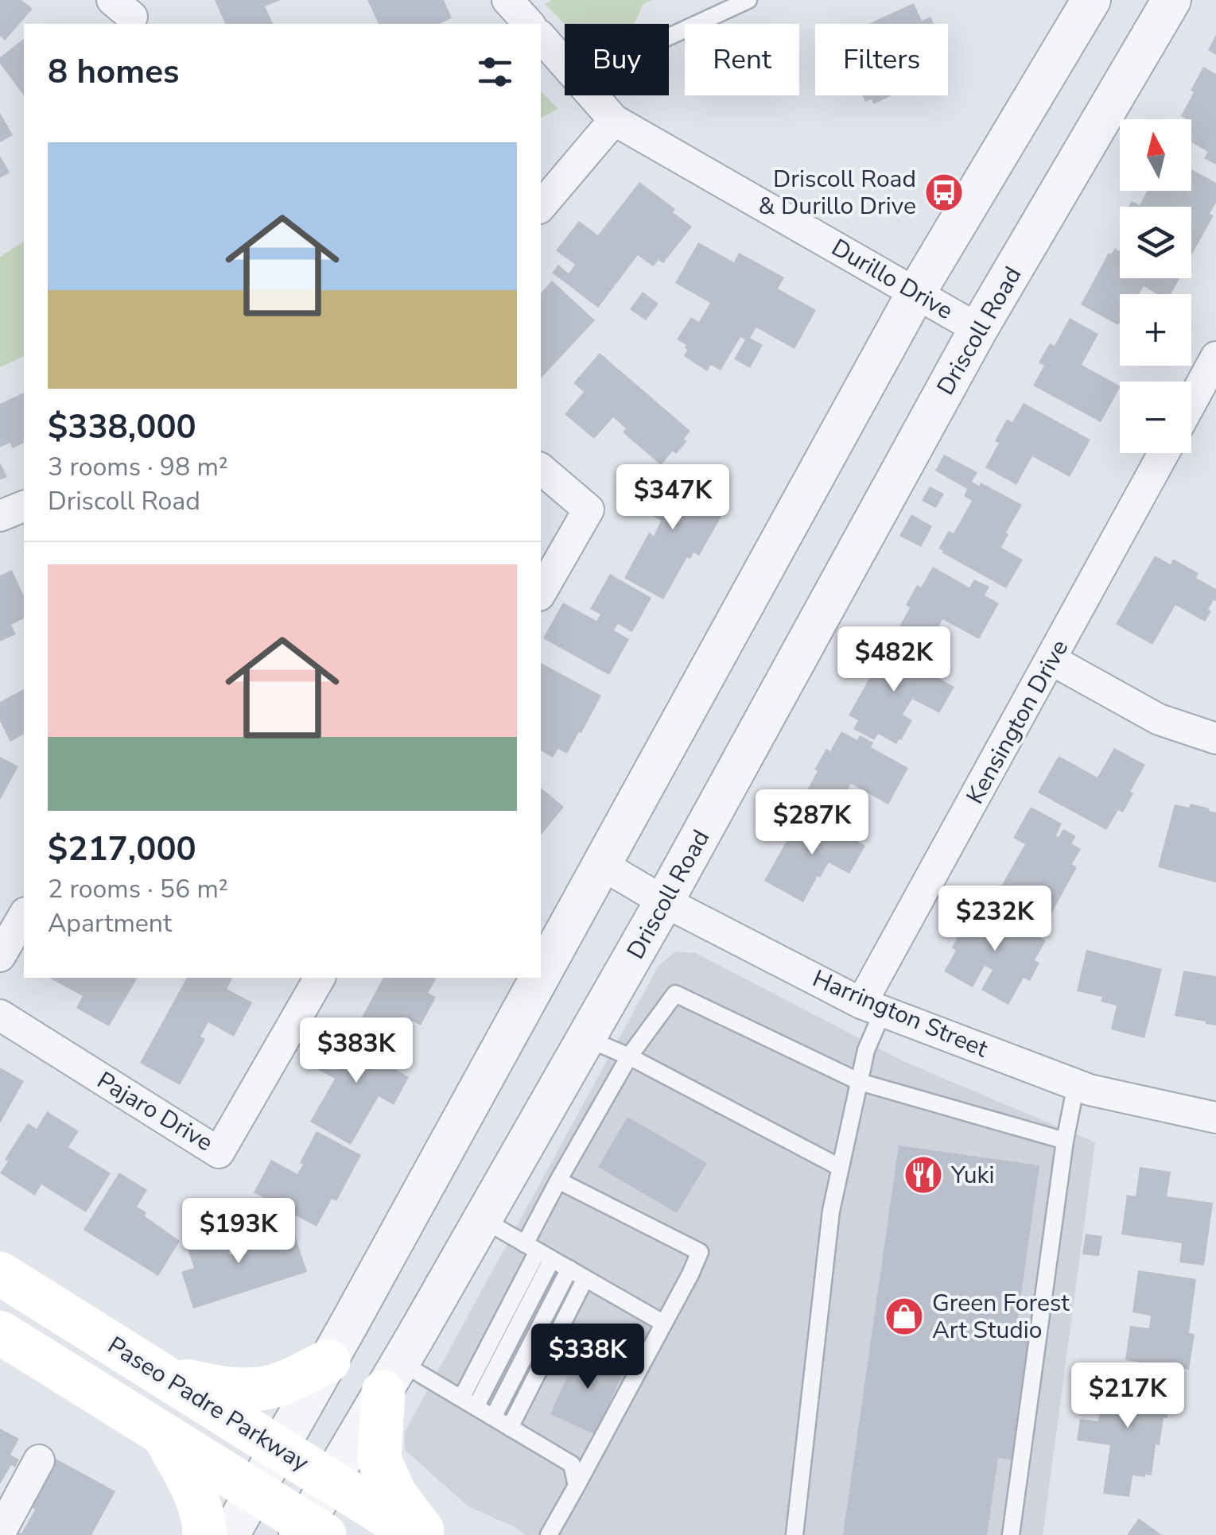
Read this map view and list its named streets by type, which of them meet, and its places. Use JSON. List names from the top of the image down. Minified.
{"streets":{"main road":["Paseo Padre Parkway"],"street":["Durillo Drive","Driscoll Road","Kensington Drive","Harrington Street","Pajaro Drive"]},"crossings":[["Durillo Drive","Driscoll Road"],["Driscoll Road","Harrington Street"],["Driscoll Road","Paseo Padre Parkway"],["Kensington Drive","Harrington Street"]],"places":{"bus stop":["Driscoll Road & Durillo Drive"],"restaurant":["Yuki"],"shop":["Green Forest Art Studio"]},"north":"top","page":{"chip":["Buy","Rent","Filters"],"heading":"8 homes","map_buttons":["+","−"],"list":[{"name":"$338,000","note":"3 rooms · 98 m² · Driscoll Road"},{"name":"$217,000","note":"2 rooms · 56 m² · Apartment"}],"price":["$347K","$482K","$287K","$232K","$383K","$193K","$338K","$217K"]}}
